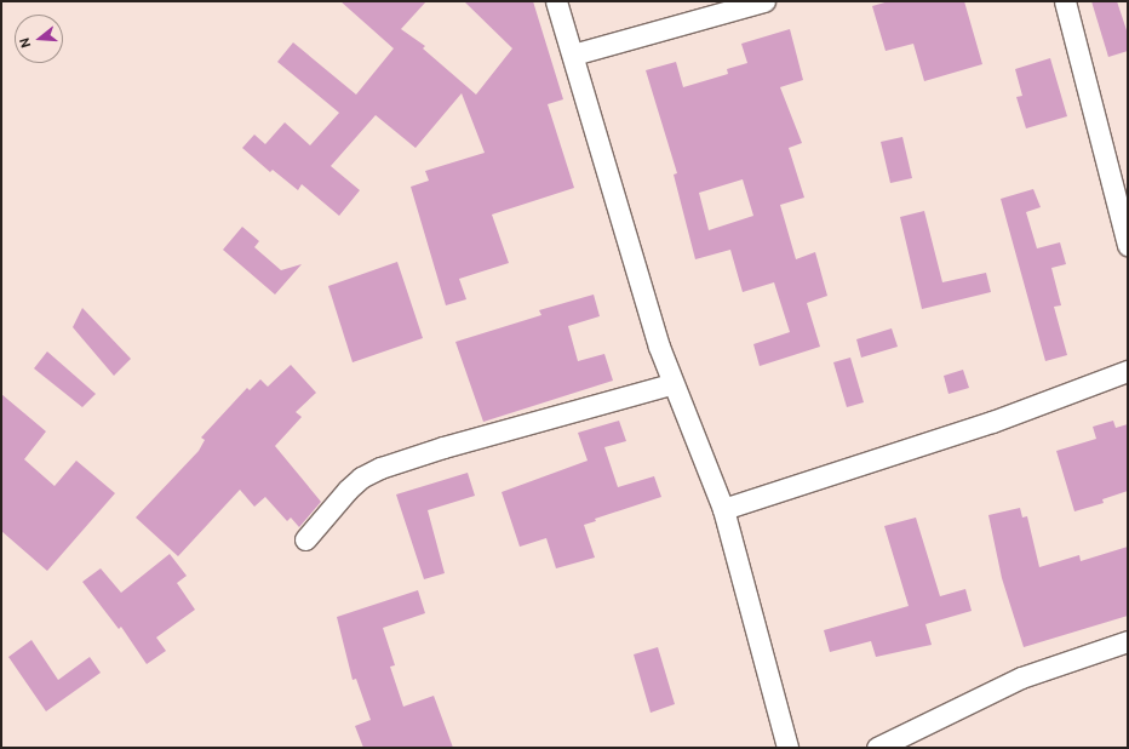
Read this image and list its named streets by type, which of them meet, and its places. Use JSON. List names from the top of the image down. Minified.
{"north":"left"}
